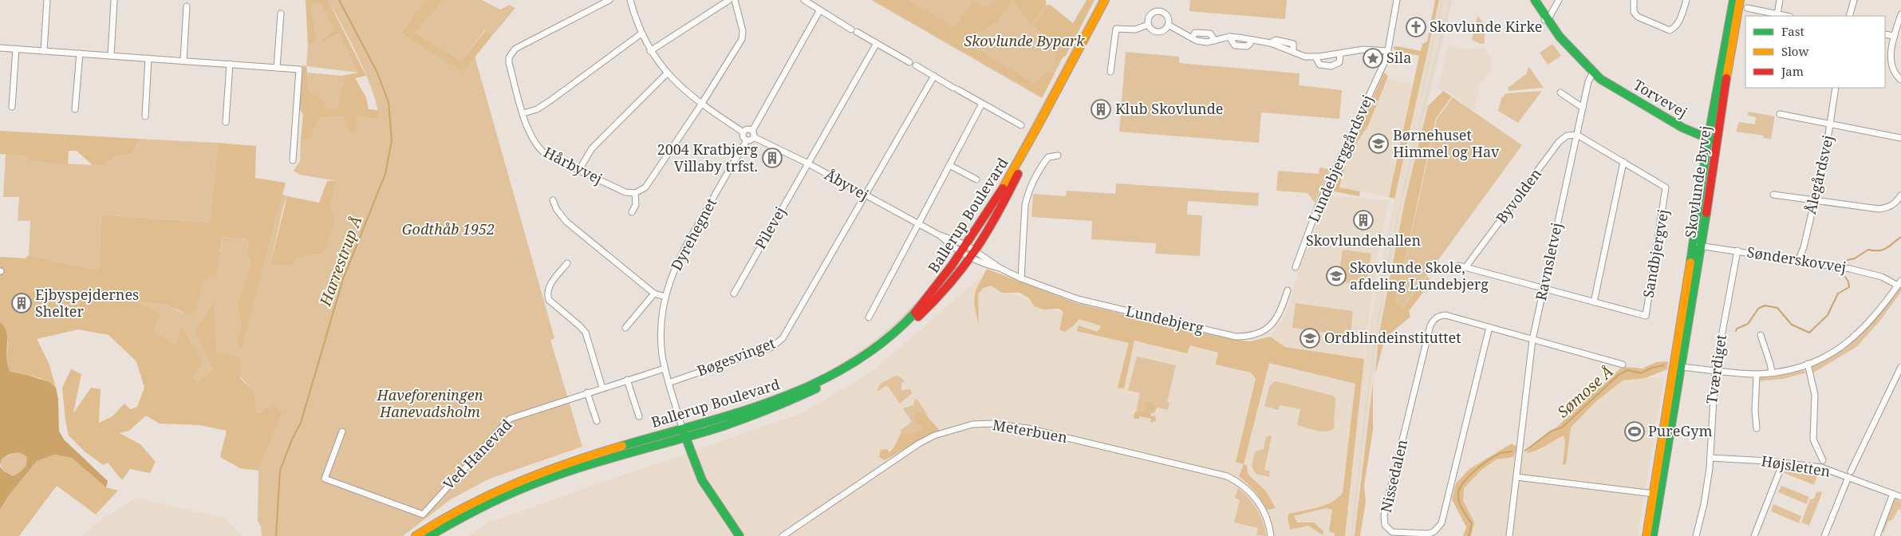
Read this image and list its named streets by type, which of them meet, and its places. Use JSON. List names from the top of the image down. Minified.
{"streets":{"street":["Torvevej","Lundebjerggårdsvej","Hårbyvej","Ålegårdsvej","Skovlunde Byvej","Åbyvej","Byvolden","Ballerup Boulevard","Pilevej","Dyrehegnet","Sandbjergvej","Sønderskovvej","Ravnsletvej","Lundebjerg","Bøgesvinget","Tværdiget","Meterbuen","Ved Hanevad","Højsletten","Nissedalen"]},"crossings":[["Torvevej","Skovlunde Byvej"],["Torvevej","Ravnsletvej"],["Ålegårdsvej","Sønderskovvej"],["Skovlunde Byvej","Sønderskovvej"],["Åbyvej","Ballerup Boulevard"],["Åbyvej","Pilevej"],["Åbyvej","Dyrehegnet"],["Åbyvej","Lundebjerg"],["Åbyvej","Bøgesvinget"],["Byvolden","Sandbjergvej"],["Byvolden","Ravnsletvej"],["Ballerup Boulevard","Dyrehegnet"],["Ballerup Boulevard","Lundebjerg"],["Dyrehegnet","Bøgesvinget"],["Dyrehegnet","Ved Hanevad"],["Sandbjergvej","Ravnsletvej"],["Sønderskovvej","Tværdiget"],["Ravnsletvej","Nissedalen"],["Tværdiget","Højsletten"]],"water":["Harrestrup Å","Sømose Å"],"parks":["Skovlunde Bypark","Godthåb 1952","Haveforeningen Hanevadsholm"],"places":{"church":["Skovlunde Kirke"],"place":["Sila"],"building":["Klub Skovlunde","2004 Kratbjerg Villaby trfst.","Skovlundehallen","Ejbyspejdernes Shelter"],"school or university":["Børnehuset Himmel og Hav","Skovlunde Skole, afdeling Lundebjerg","Ordblindeinstituttet"],"sports":["PureGym"]},"legend":["Fast","Slow","Jam"]}
